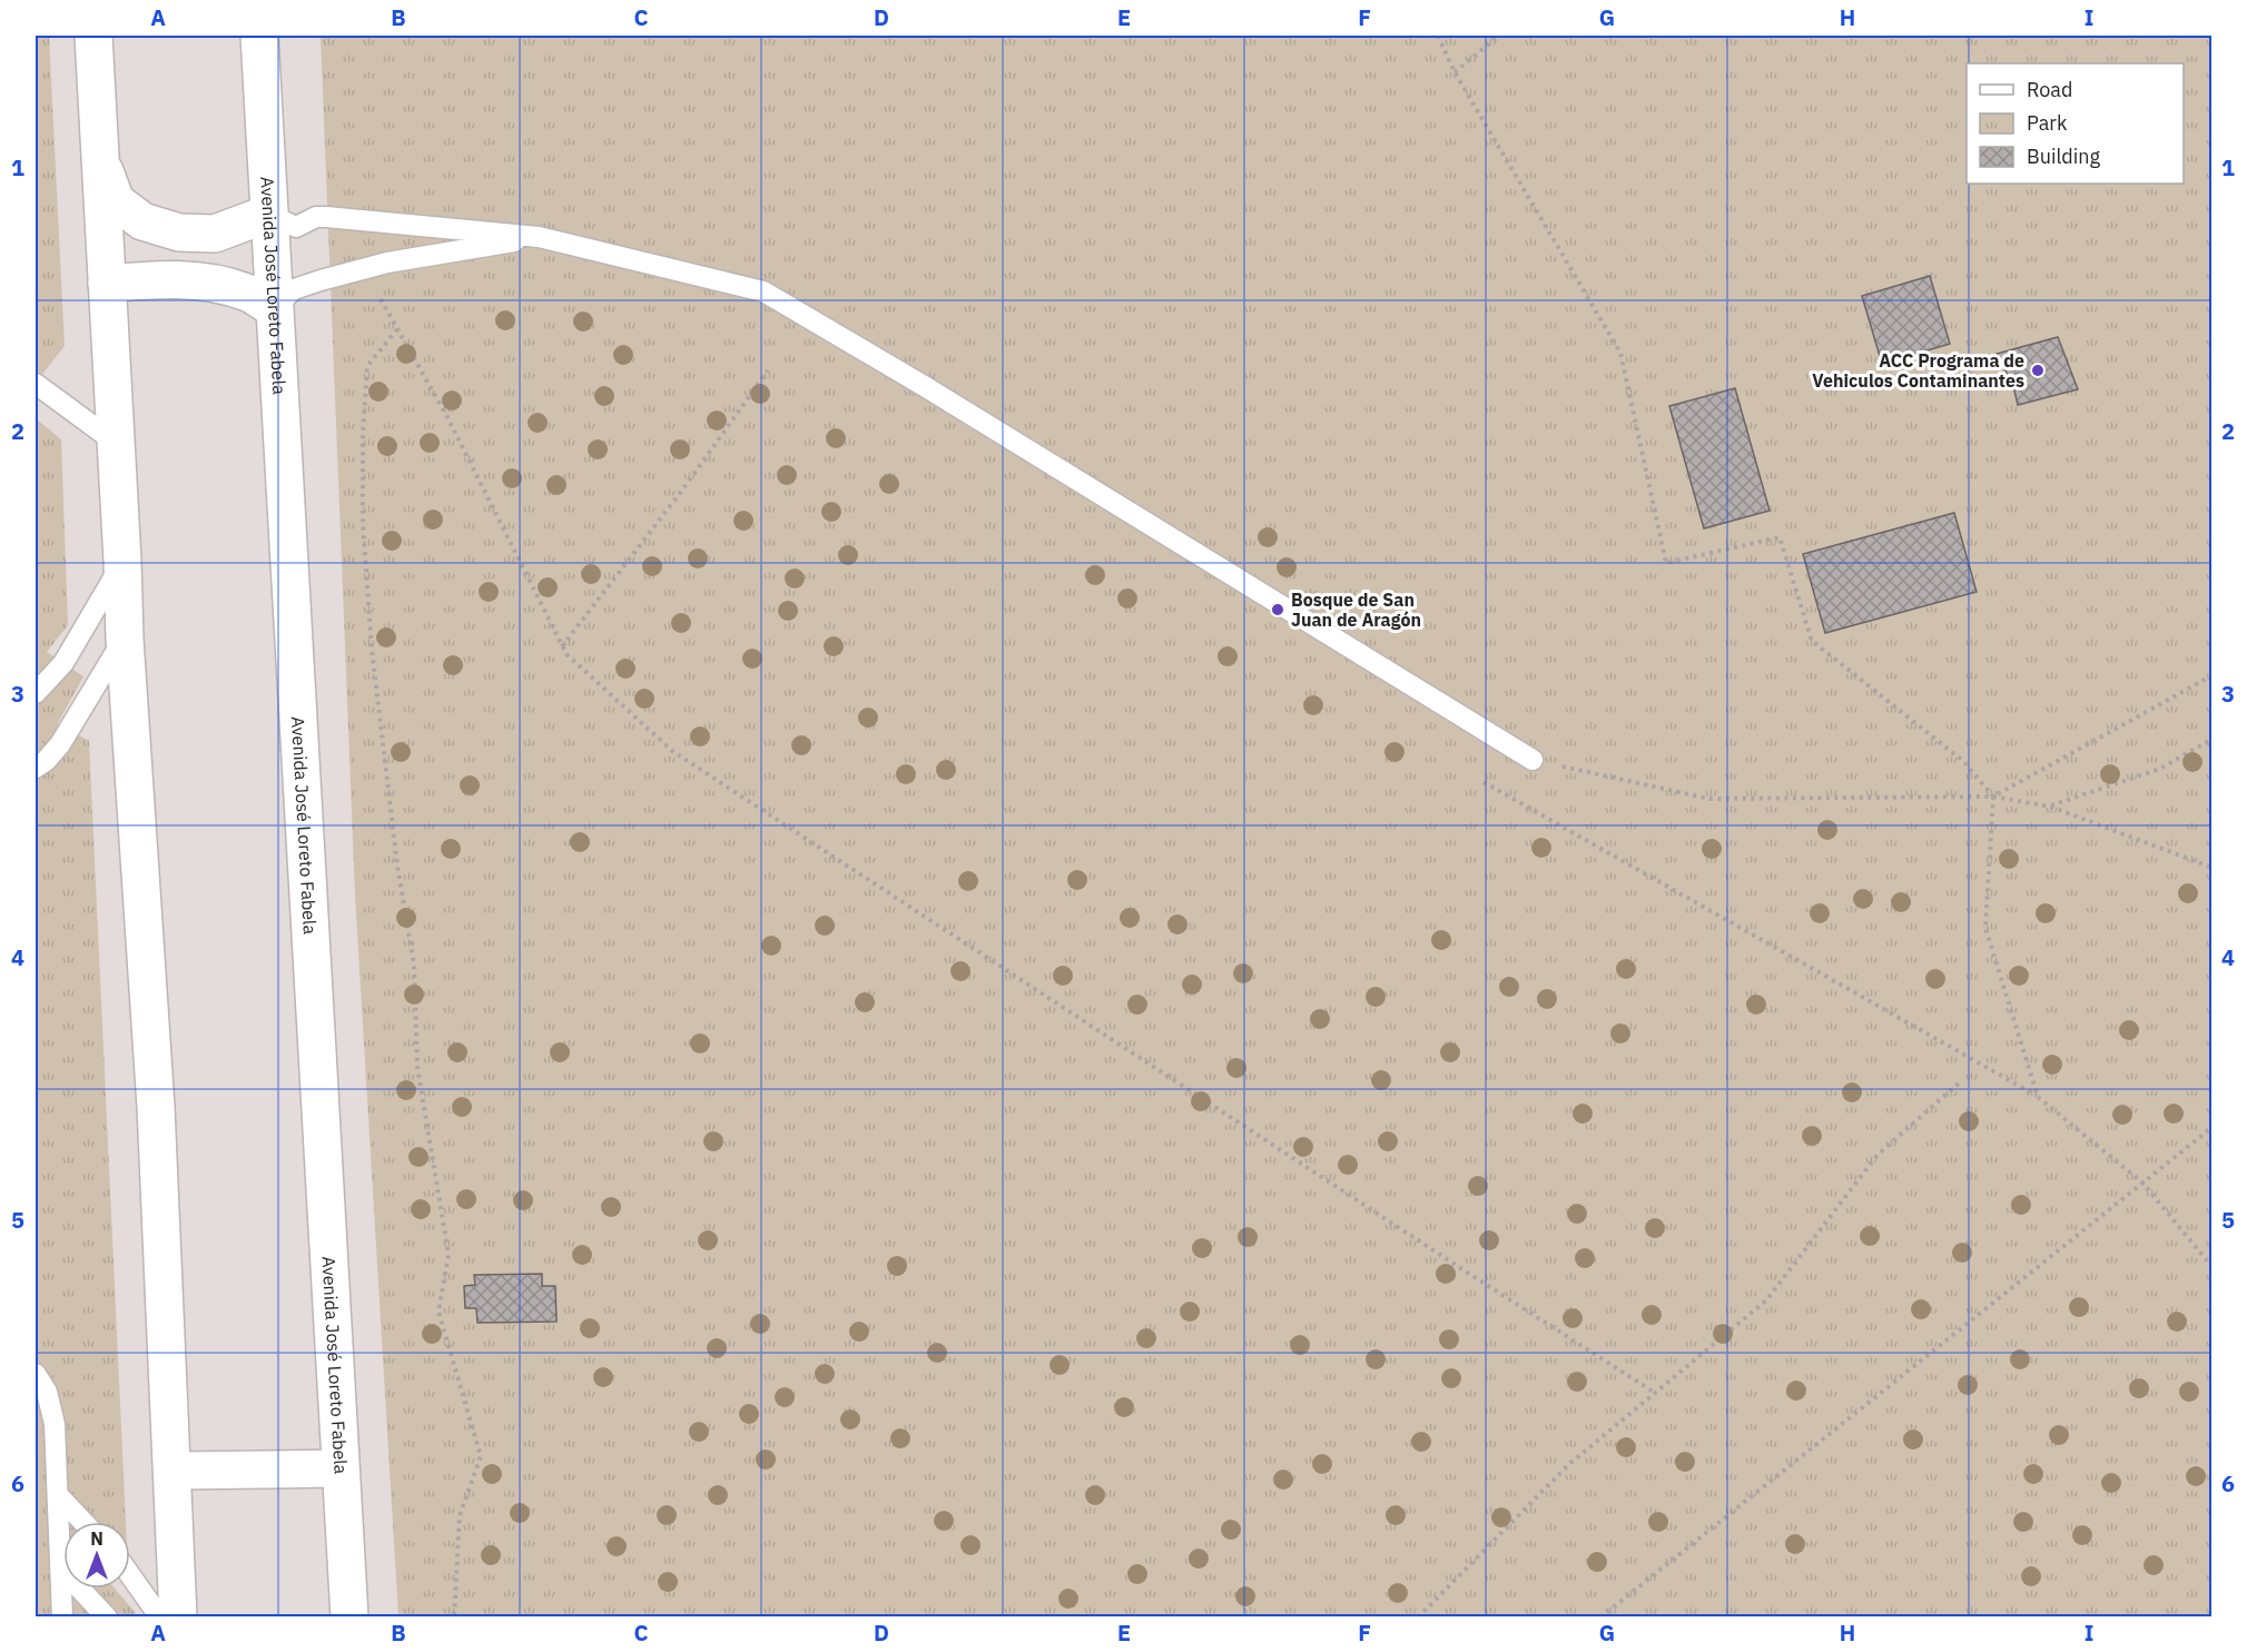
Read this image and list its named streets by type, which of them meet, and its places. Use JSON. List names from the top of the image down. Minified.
{"streets":{"main road":["Avenida José Loreto Fabela"]},"places":["ACC Programa de Vehiculos Contaminantes","Bosque de San Juan de Aragón"],"legend":["Road","Park","Building"],"north":"top","grid":{"columns":["A","B","C","D","E","F","G","H","I"],"rows":["1","2","3","4","5","6"]}}
